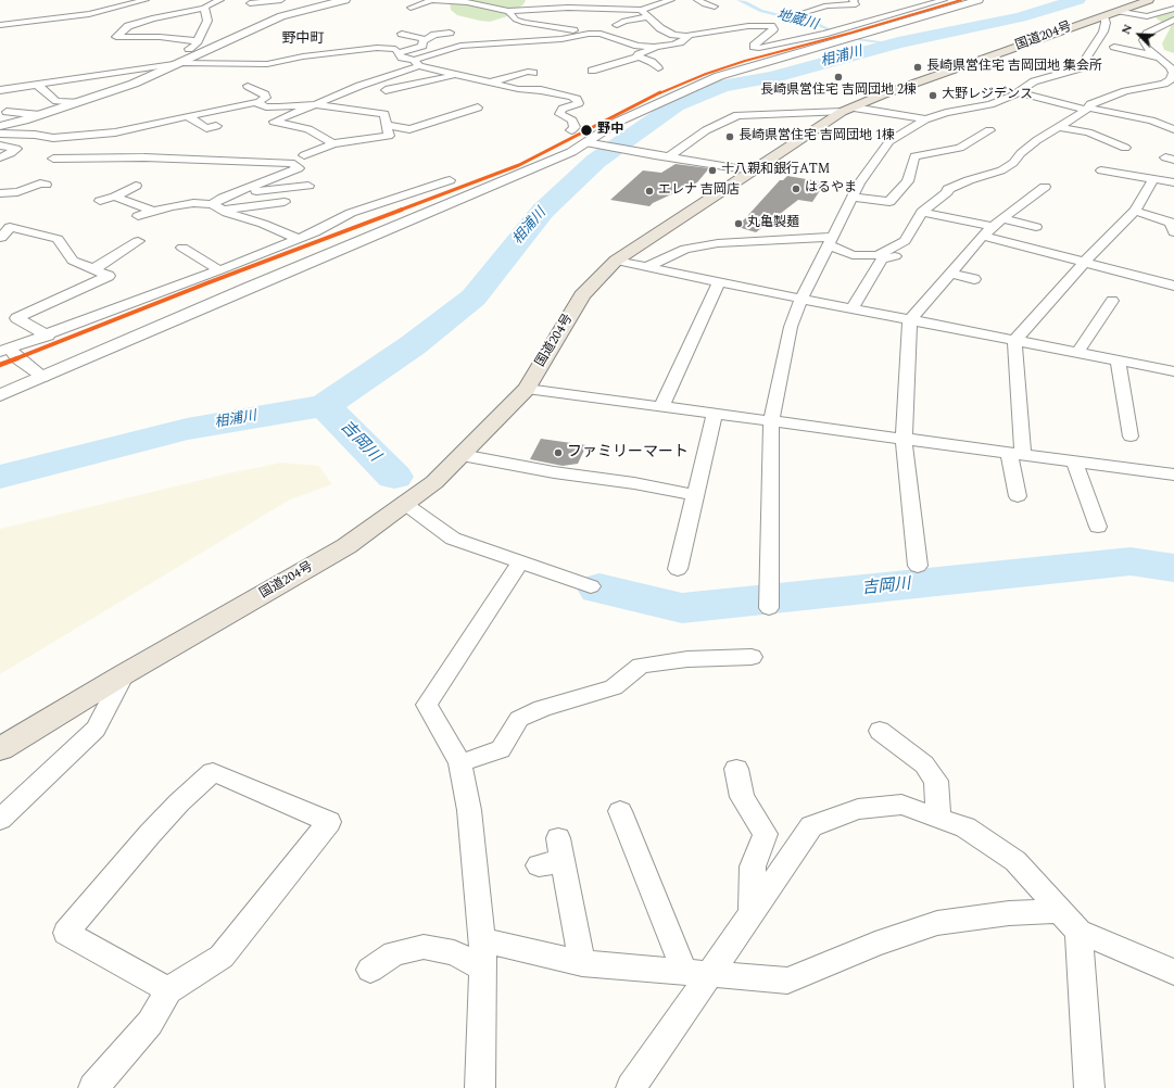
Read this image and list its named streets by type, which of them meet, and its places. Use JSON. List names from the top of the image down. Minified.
{"streets":{"highway":["国道204号"]},"districts":["野中町"],"water":["地蔵川","相浦川","吉岡川"],"places":["長崎県営住宅 吉岡団地 集会所","長崎県営住宅 吉岡団地 2棟","大野レジデンス","野中","長崎県営住宅 吉岡団地 1棟","十八親和銀行ATM","はるやま","エレナ 吉岡店","丸亀製麺","ファミリーマート"],"north":"top left"}
